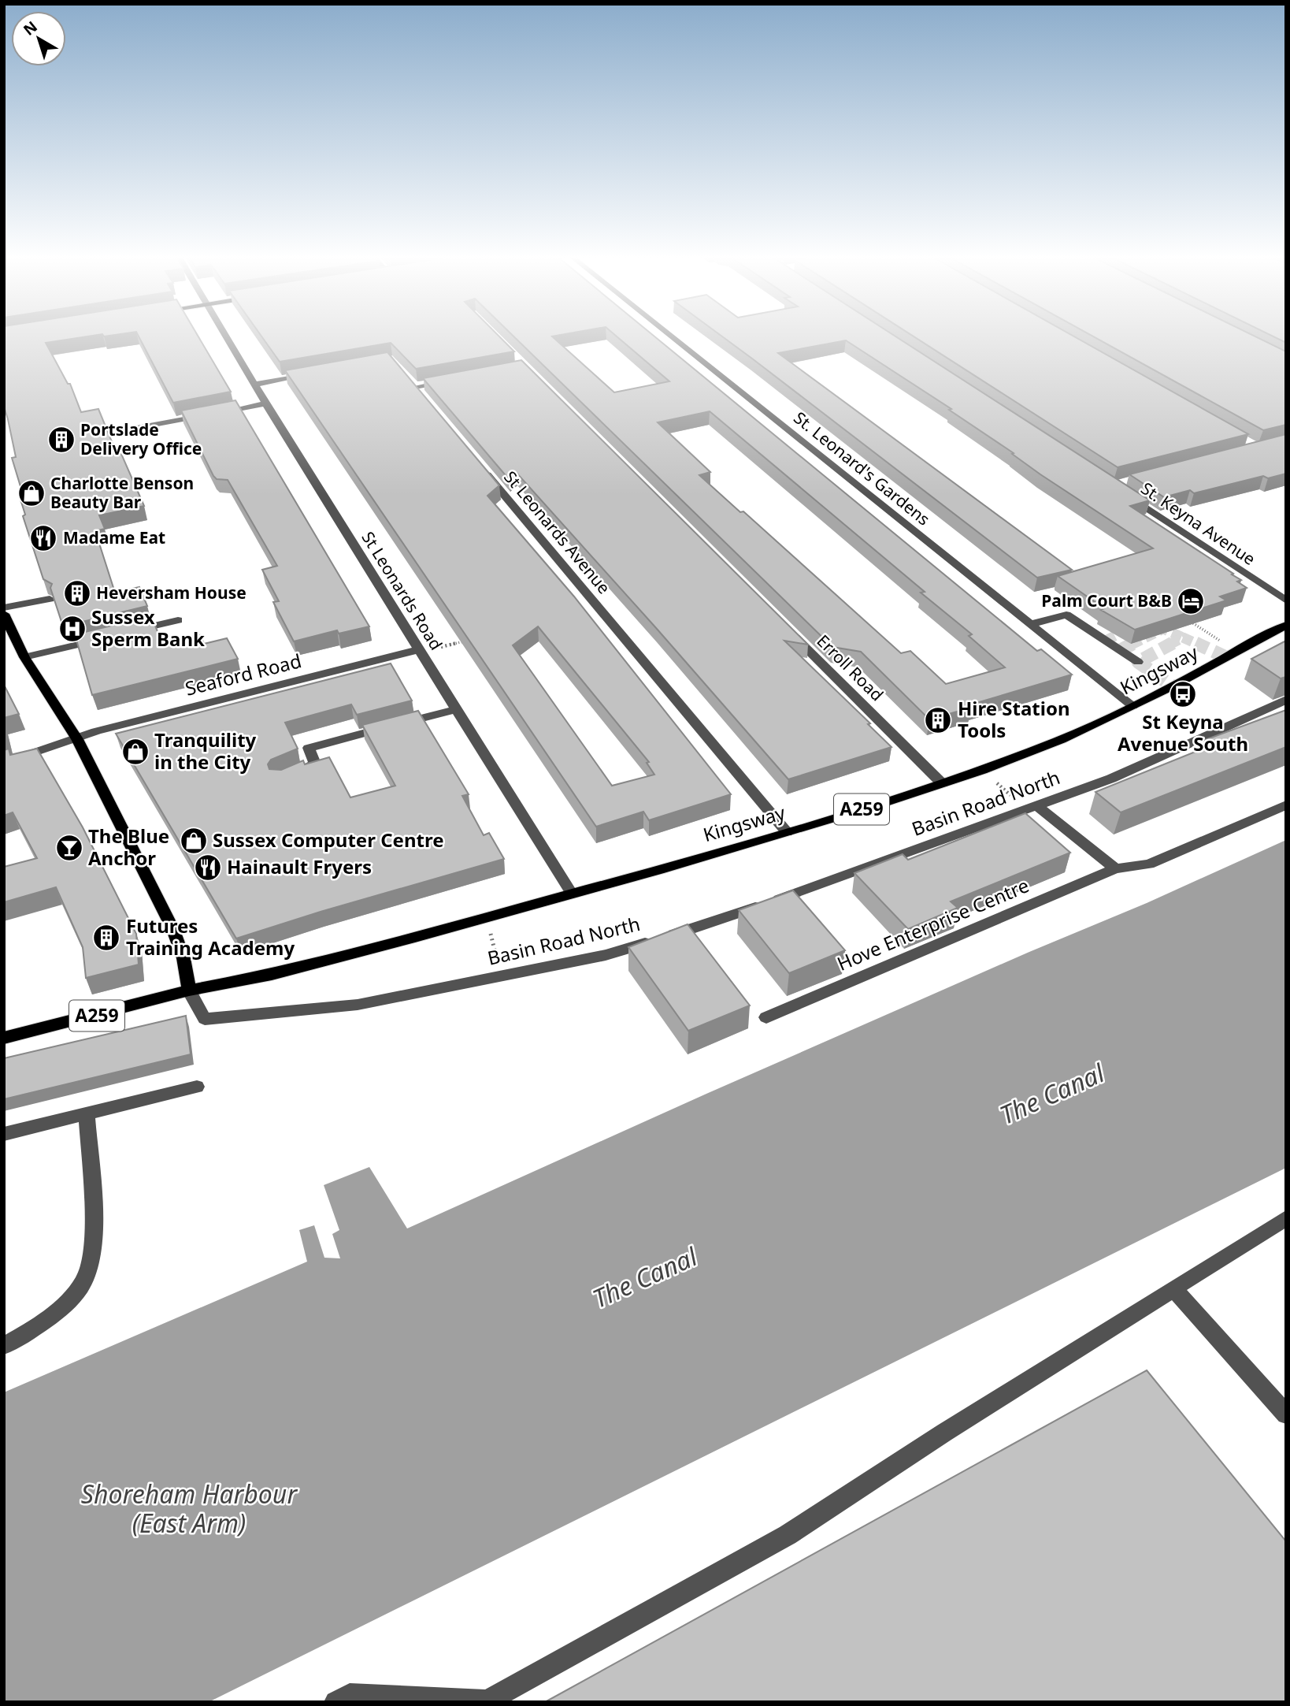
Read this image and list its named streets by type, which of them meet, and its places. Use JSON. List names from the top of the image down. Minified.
{"streets":{"main road":["Kingsway","A259"],"street":["St. Leonard's Gardens","St. Keyna Avenue","St Leonards Avenue","St Leonards Road","Erroll Road","Seaford Road","Basin Road North","Hove Enterprise Centre"]},"crossings":[["St. Leonard's Gardens","Kingsway"],["St Leonards Avenue","Kingsway"],["St Leonards Road","Kingsway"],["St Leonards Road","Seaford Road"],["Erroll Road","Kingsway"],["Kingsway","Basin Road North"],["Kingsway","A259"],["Basin Road North","A259"]],"water":["The Canal","Shoreham Harbour (East Arm)"],"places":{"building":["Portslade Delivery Office","Heversham House","Hire Station Tools","Futures Training Academy"],"shop":["Charlotte Benson Beauty Bar","Tranquility in the City","Sussex Computer Centre"],"restaurant":["Madame Eat","Hainault Fryers"],"hotel":["Palm Court B&B"],"hospital":["Sussex Sperm Bank"],"bus stop":["St Keyna Avenue South"],"bar":["The Blue Anchor"]},"north":"top left"}
